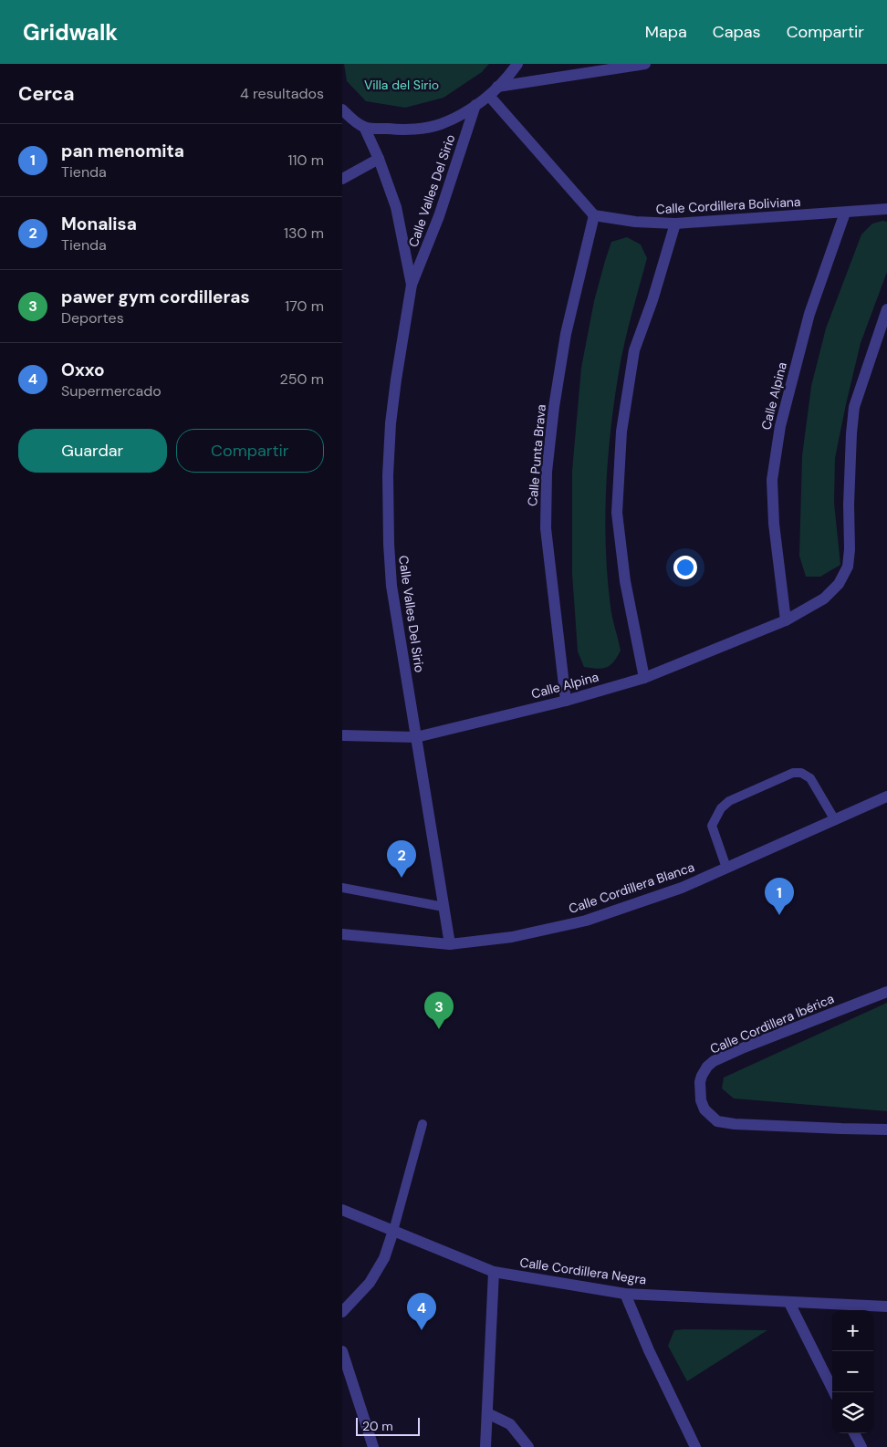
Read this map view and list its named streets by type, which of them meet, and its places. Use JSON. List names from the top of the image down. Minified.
{"streets":{"street":["Calle Valles Del Sirio","Calle Cordillera Boliviana","Calle Alpina","Calle Punta Brava","Calle Cordillera Blanca","Calle Cordillera Ibérica","Calle Cordillera Negra"]},"crossings":[["Calle Valles Del Sirio","Calle Alpina"],["Calle Valles Del Sirio","Calle Cordillera Blanca"],["Calle Cordillera Boliviana","Calle Alpina"],["Calle Cordillera Boliviana","Calle Punta Brava"],["Calle Alpina","Calle Punta Brava"]],"parks":["Villa del Sirio"],"scale_bar":"20 m","page":{"header":"Gridwalk","nav":["Mapa","Capas","Compartir"],"heading":["Cerca","4 resultados"],"list":[{"mark":"1","name":"pan menomita","note":"Tienda","value":"110 m"},{"mark":"2","name":"Monalisa","note":"Tienda","value":"130 m"},{"mark":"3","name":"pawer gym cordilleras","note":"Deportes","value":"170 m"},{"mark":"4","name":"Oxxo","note":"Supermercado","value":"250 m"}],"buttons":["Guardar","Compartir"],"pins":["2","1","3","4"],"map_buttons":["+","−"],"scale":"20 m"}}
